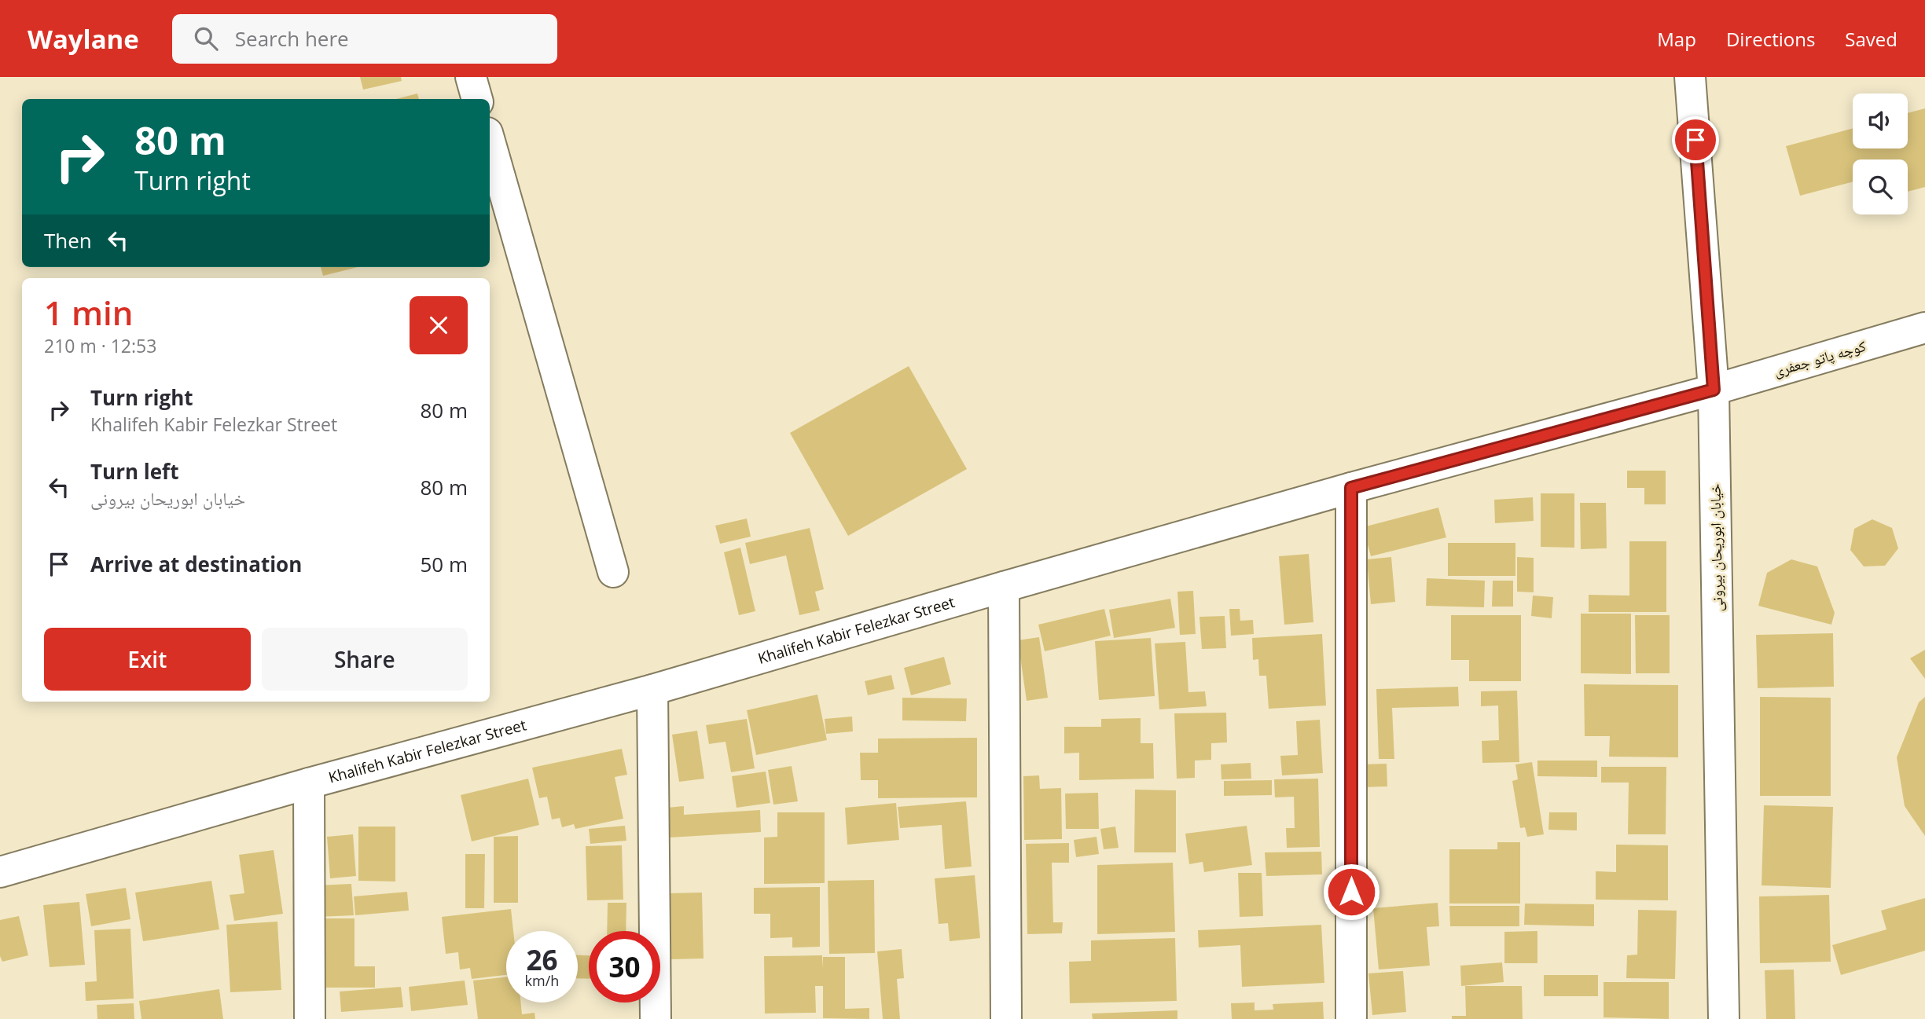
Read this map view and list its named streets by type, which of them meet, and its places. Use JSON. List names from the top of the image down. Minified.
{"streets":{"street":["کوچه پاتو جعفری","خیابان ابوریحان بیرونی","Khalifeh Kabir Felezkar Street"]},"crossings":[["کوچه پاتو جعفری","خیابان ابوریحان بیرونی"],["کوچه پاتو جعفری","Khalifeh Kabir Felezkar Street"],["خیابان ابوریحان بیرونی","Khalifeh Kabir Felezkar Street"]],"page":{"header":"Waylane","search":"Search here","nav":["Map","Directions","Saved"],"turn":["80 m","Turn right"],"then":"Then","heading":["1 min","210 m · 12:53"],"list":[{"name":"Turn right","note":"Khalifeh Kabir Felezkar Street","value":"80 m"},{"name":"Turn left","note":"خیابان ابوریحان بیرونی","value":"80 m"},{"name":"Arrive at destination","value":"50 m"}],"buttons":["Exit","Share"],"speed":"26 km/h","limit":"30"}}
